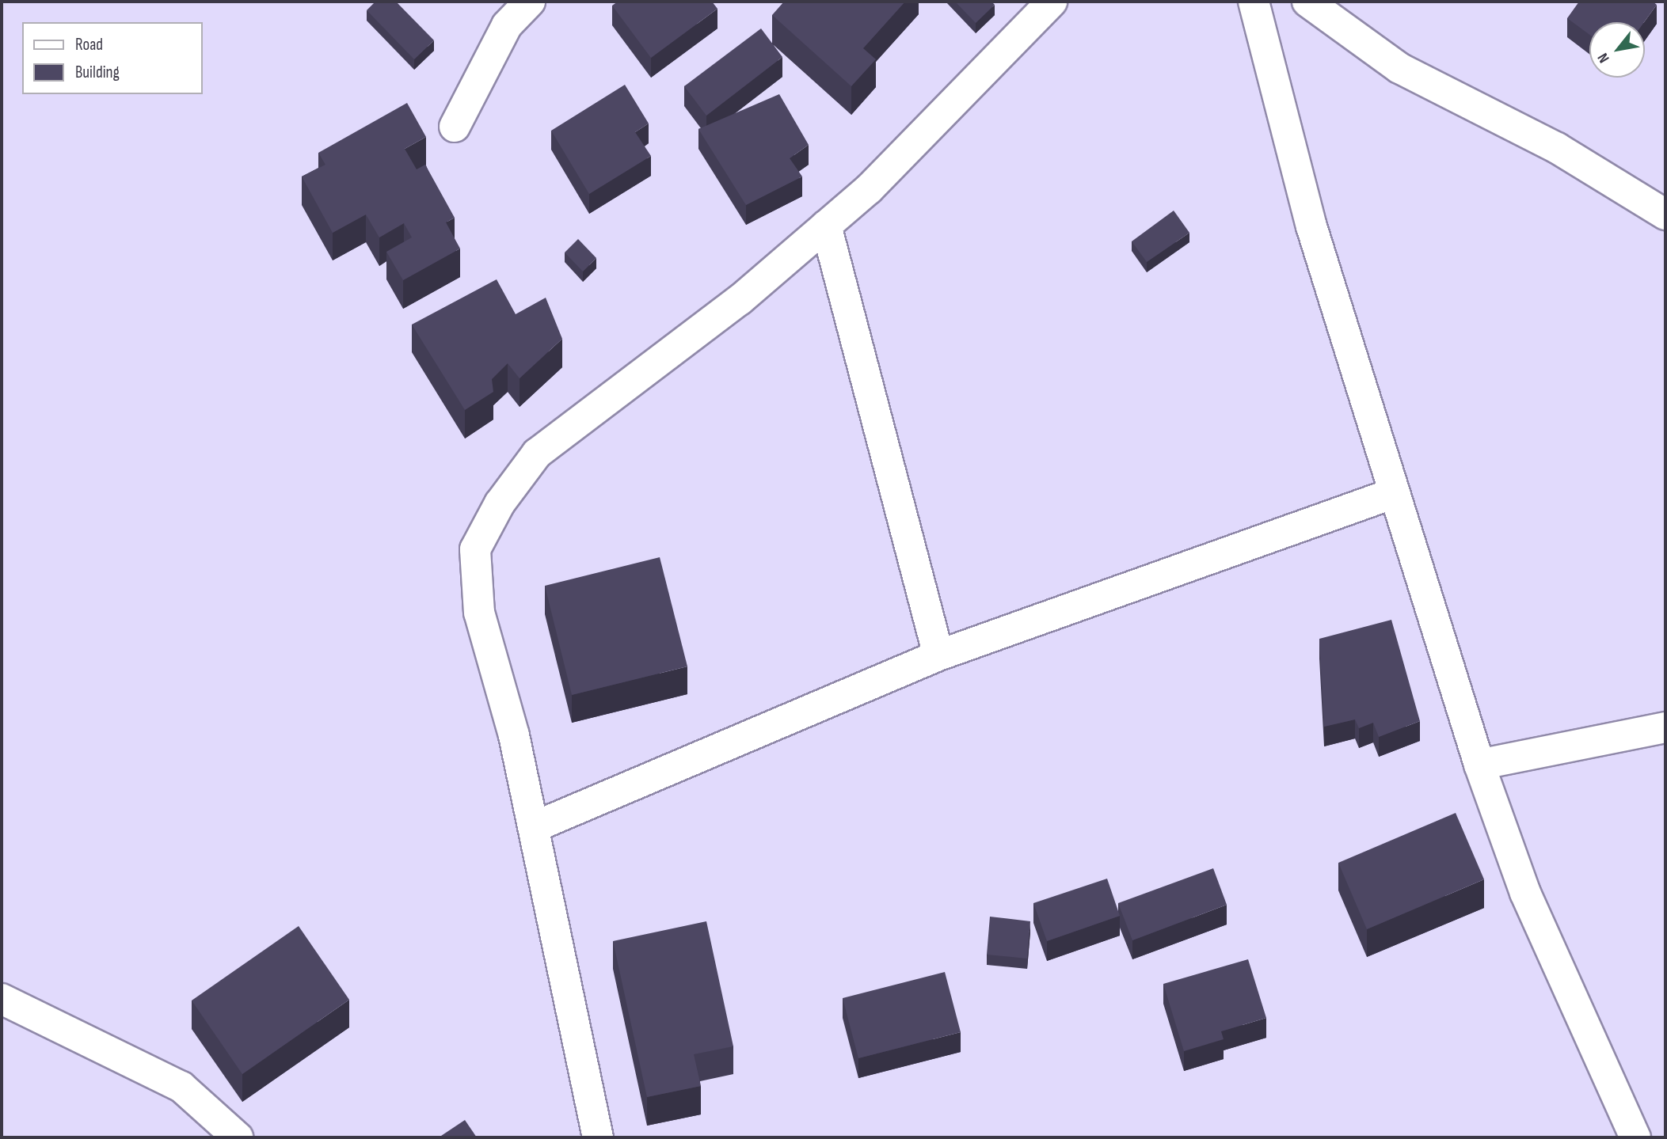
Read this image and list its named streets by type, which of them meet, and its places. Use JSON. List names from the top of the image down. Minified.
{"legend":["Road","Building"],"north":"bottom left"}
